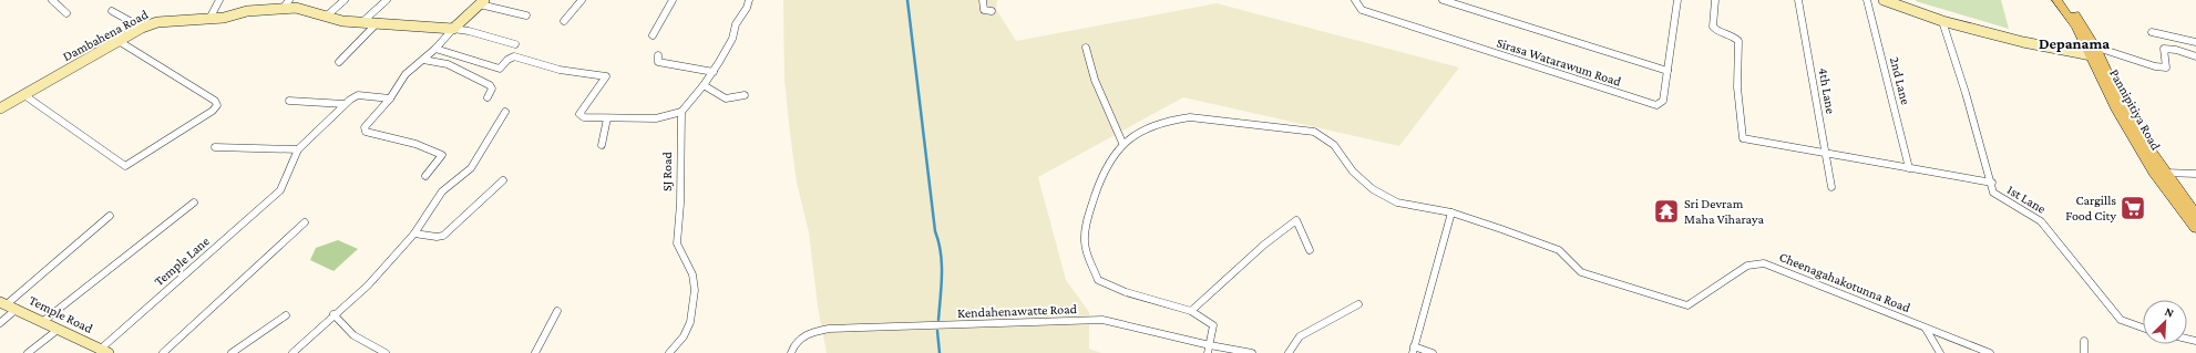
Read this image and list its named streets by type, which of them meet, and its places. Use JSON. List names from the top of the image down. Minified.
{"streets":{"main road":["Pannipitiya Road"],"street":["Dambahena Road","Sirasa Watarawum Road","2nd Lane","4th Lane","SJ Road","1st Lane","Temple Lane","Cheenagahakotunna Road","Kendahenawatte Road","Temple Road"]},"crossings":[["Temple Lane","Temple Road"]],"districts":["Depanama"],"places":{"supermarket":["Cargills Food City"],"temple":["Sri Devram Maha Viharaya"]},"north":"top right"}
